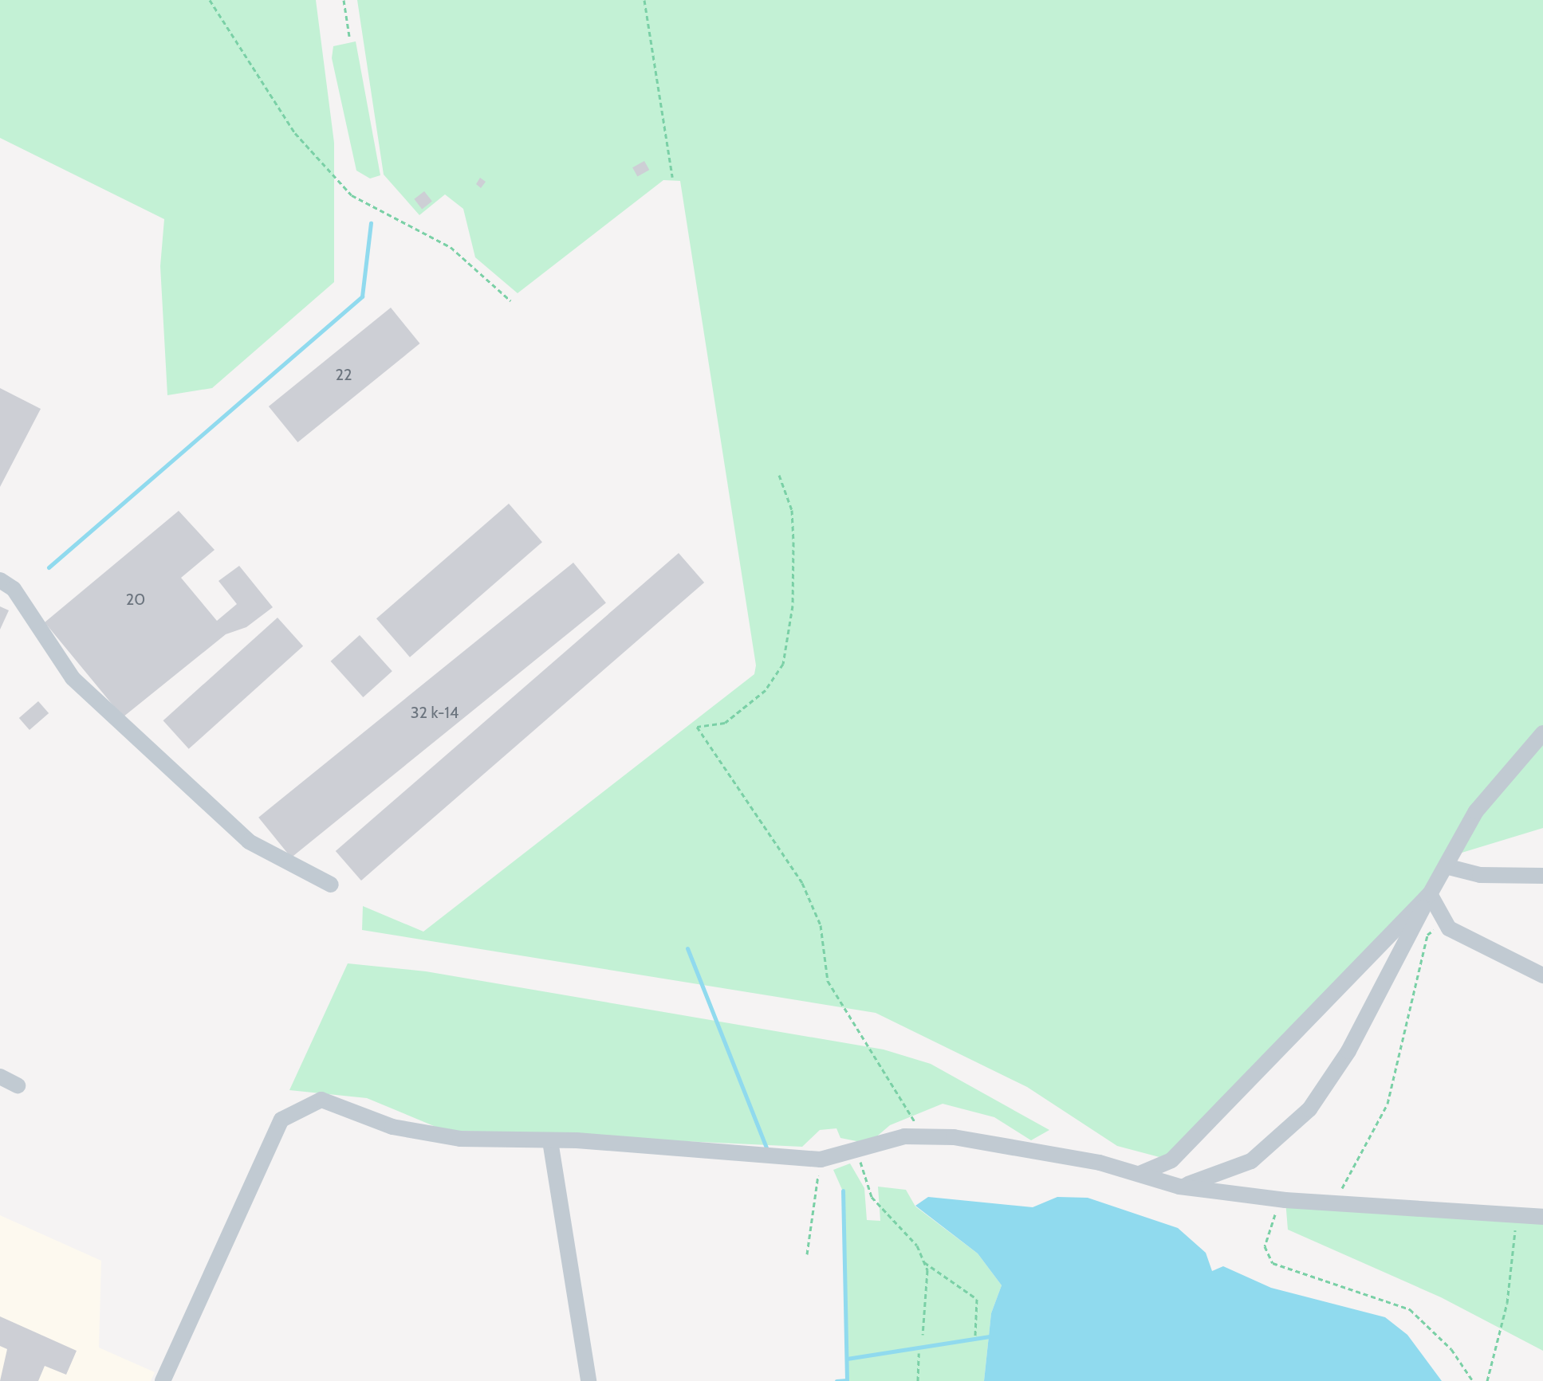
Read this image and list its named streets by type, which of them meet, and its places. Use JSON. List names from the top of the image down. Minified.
{"house_numbers":["22","20","32 k-14"]}
